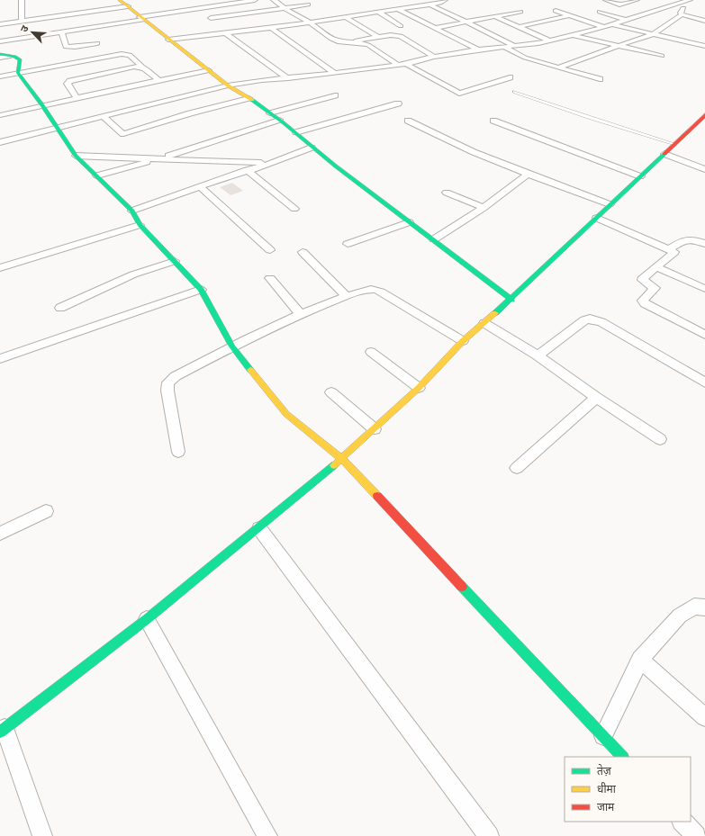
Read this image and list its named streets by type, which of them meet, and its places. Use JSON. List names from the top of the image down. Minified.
{"legend":["तेज़","धीमा","जाम"],"north":"top left"}
